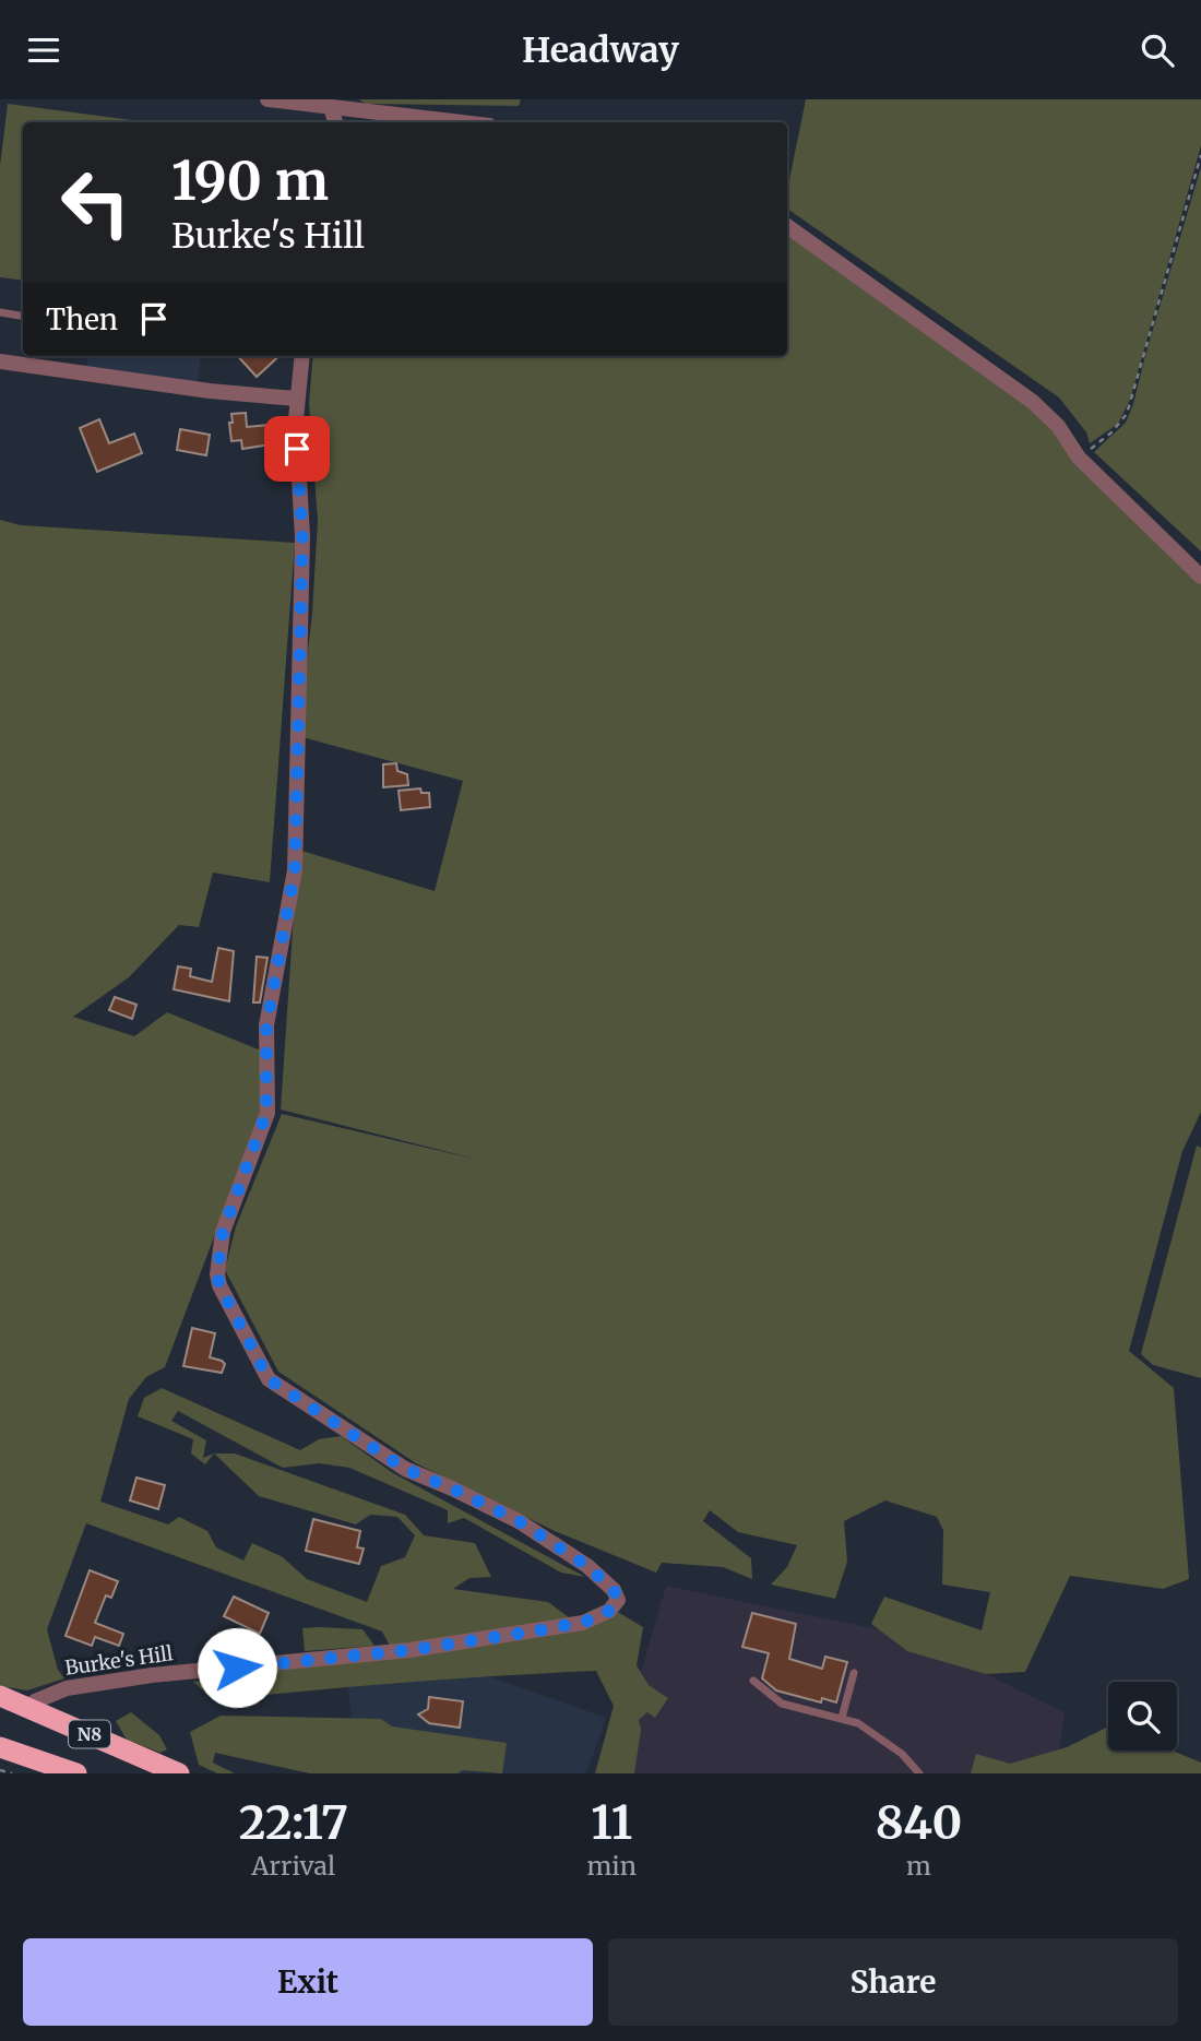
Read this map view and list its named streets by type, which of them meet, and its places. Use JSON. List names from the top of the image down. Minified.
{"streets":{"highway":["N8"],"street":["Burke's Hill"]},"crossings":[["Burke's Hill","N8"]],"page":{"header":"Headway","turn":["190 m","Burke's Hill"],"then":"Then","eta":["22:17","Arrival","11","min","840","m"],"buttons":["Exit","Share"]}}
